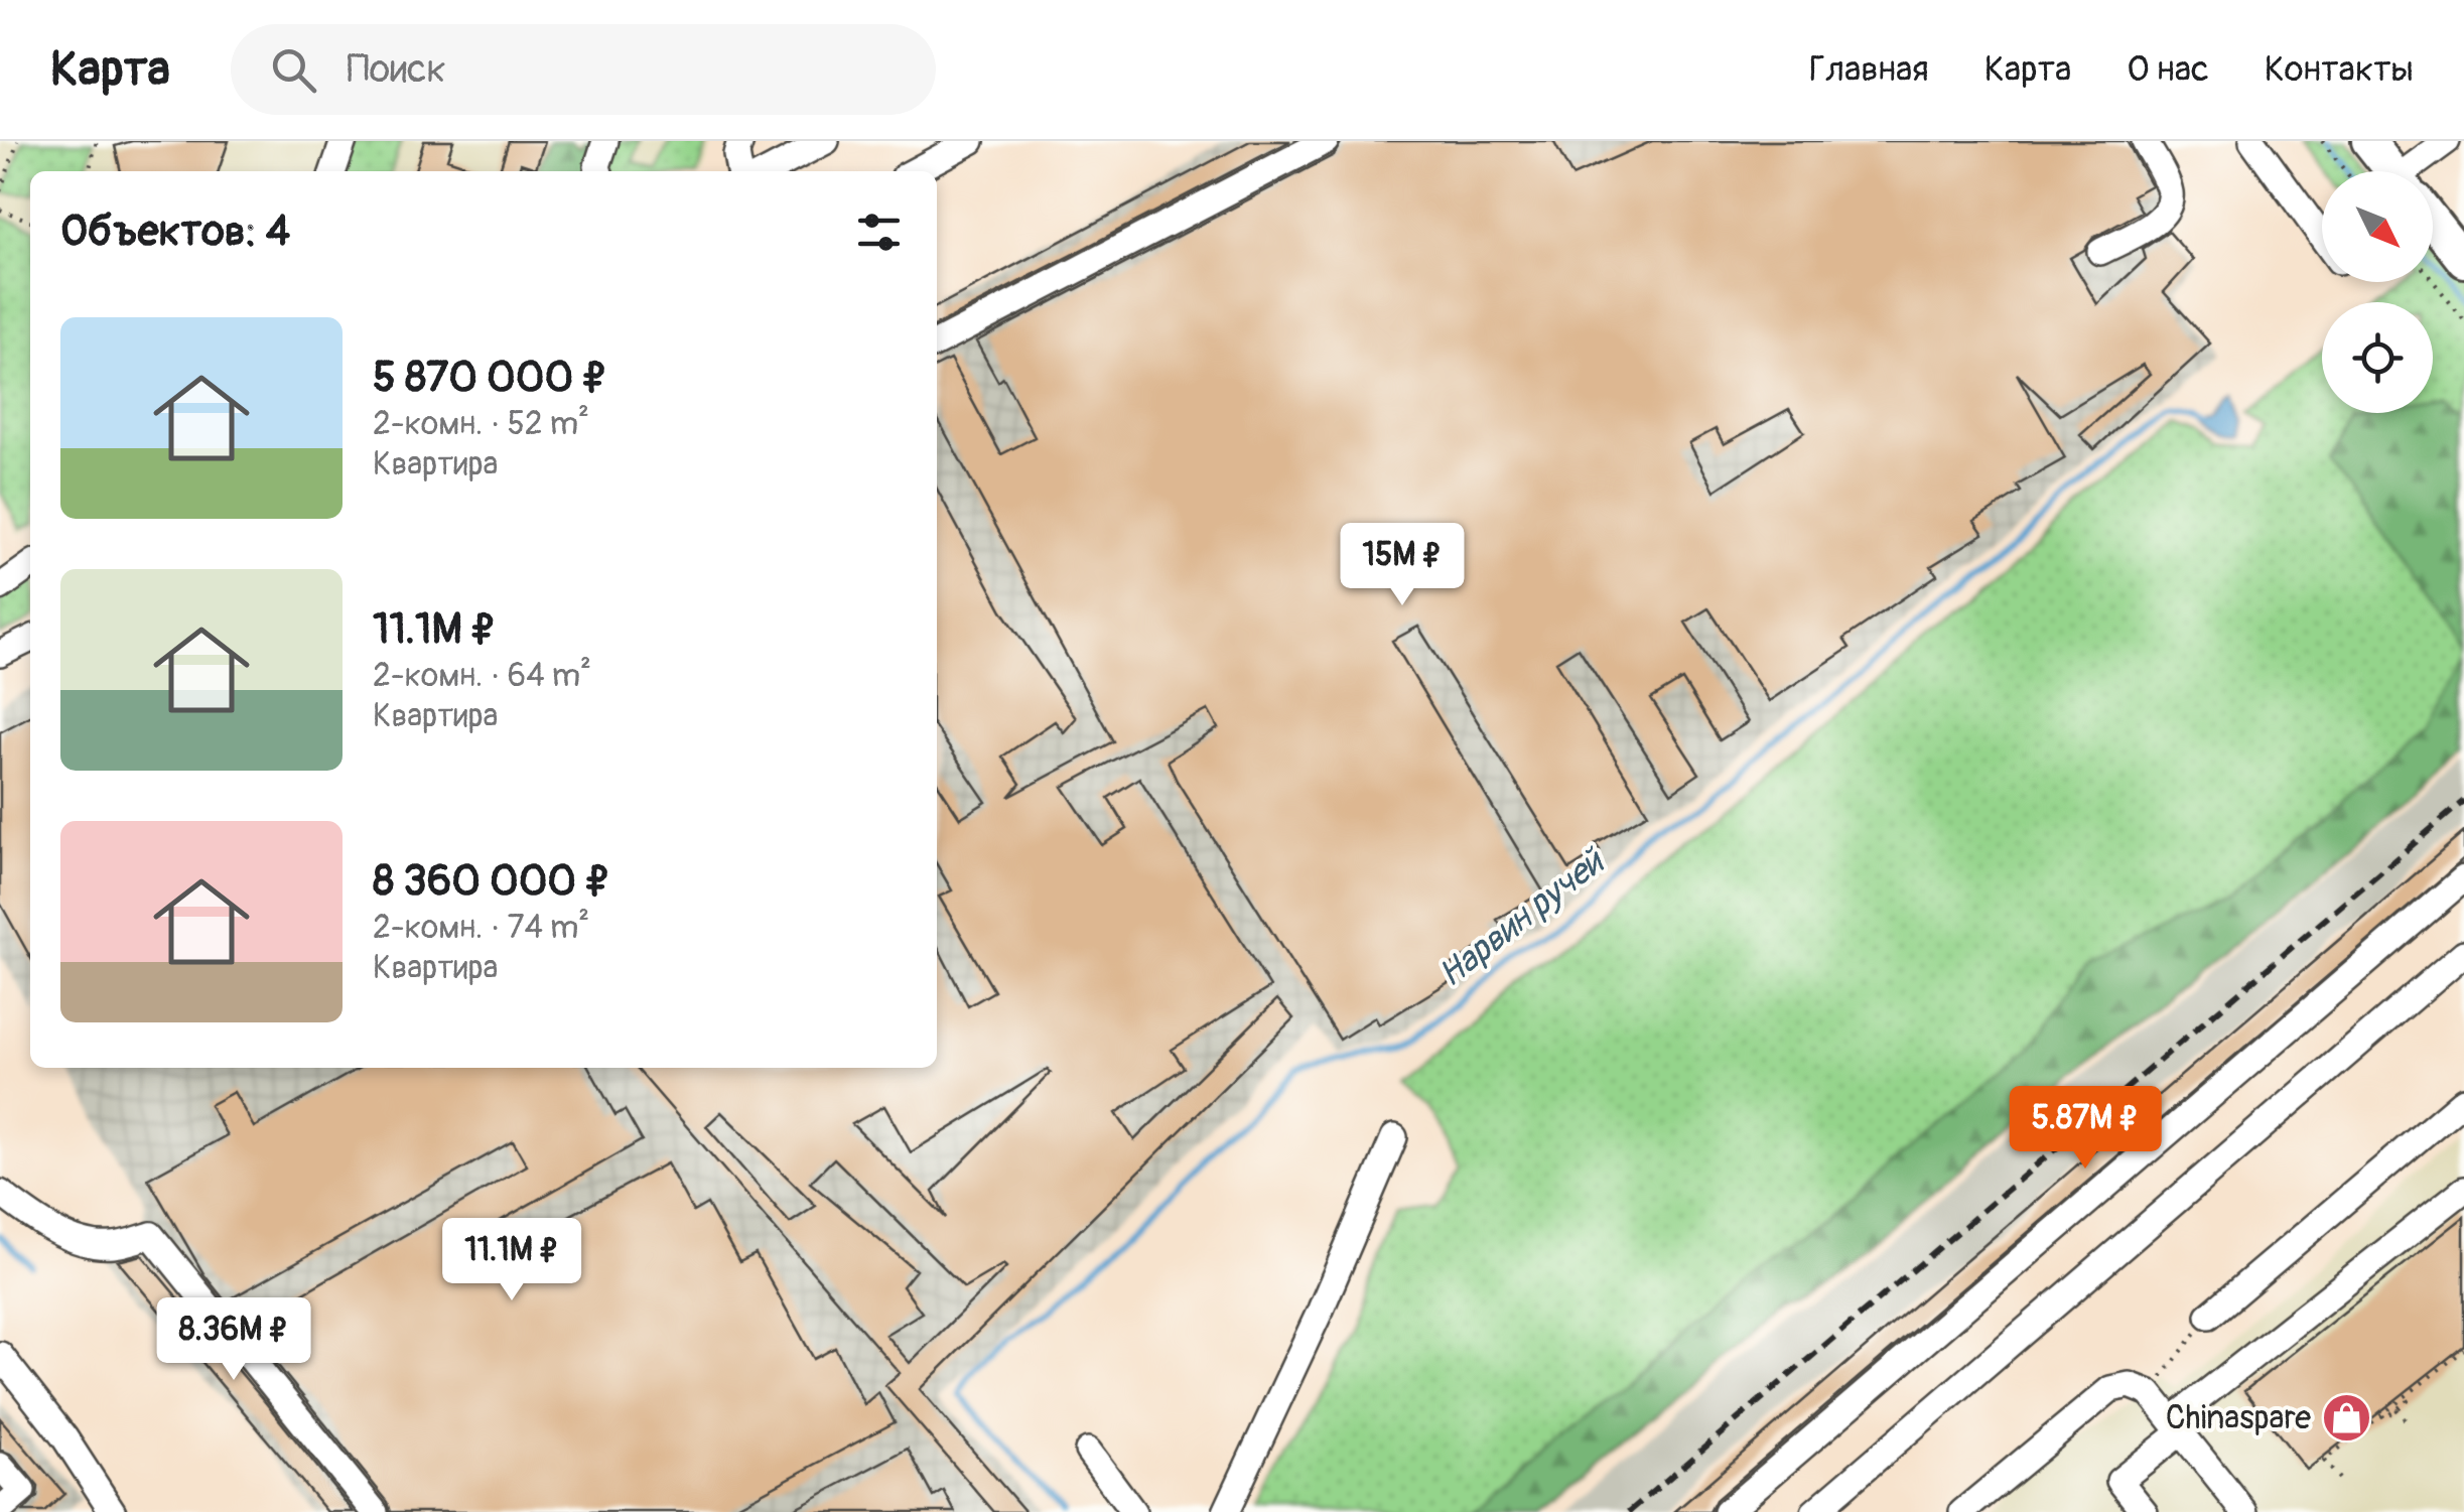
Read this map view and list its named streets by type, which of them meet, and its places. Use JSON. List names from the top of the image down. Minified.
{"water":["Нарвин ручей"],"places":{"shop":["Chinaspare"]},"north":"bottom right","page":{"header":"Карта","search":"Поиск","nav":["Главная","Карта","О нас","Контакты"],"heading":"Объектов: 4","list":[{"name":"5 870 000 ₽","note":"2-комн. · 52 m² · Квартира"},{"name":"11.1M ₽","note":"2-комн. · 64 m² · Квартира"},{"name":"8 360 000 ₽","note":"2-комн. · 74 m² · Квартира"}],"price":["15M ₽","5.87M ₽","11.1M ₽","8.36M ₽"]}}
